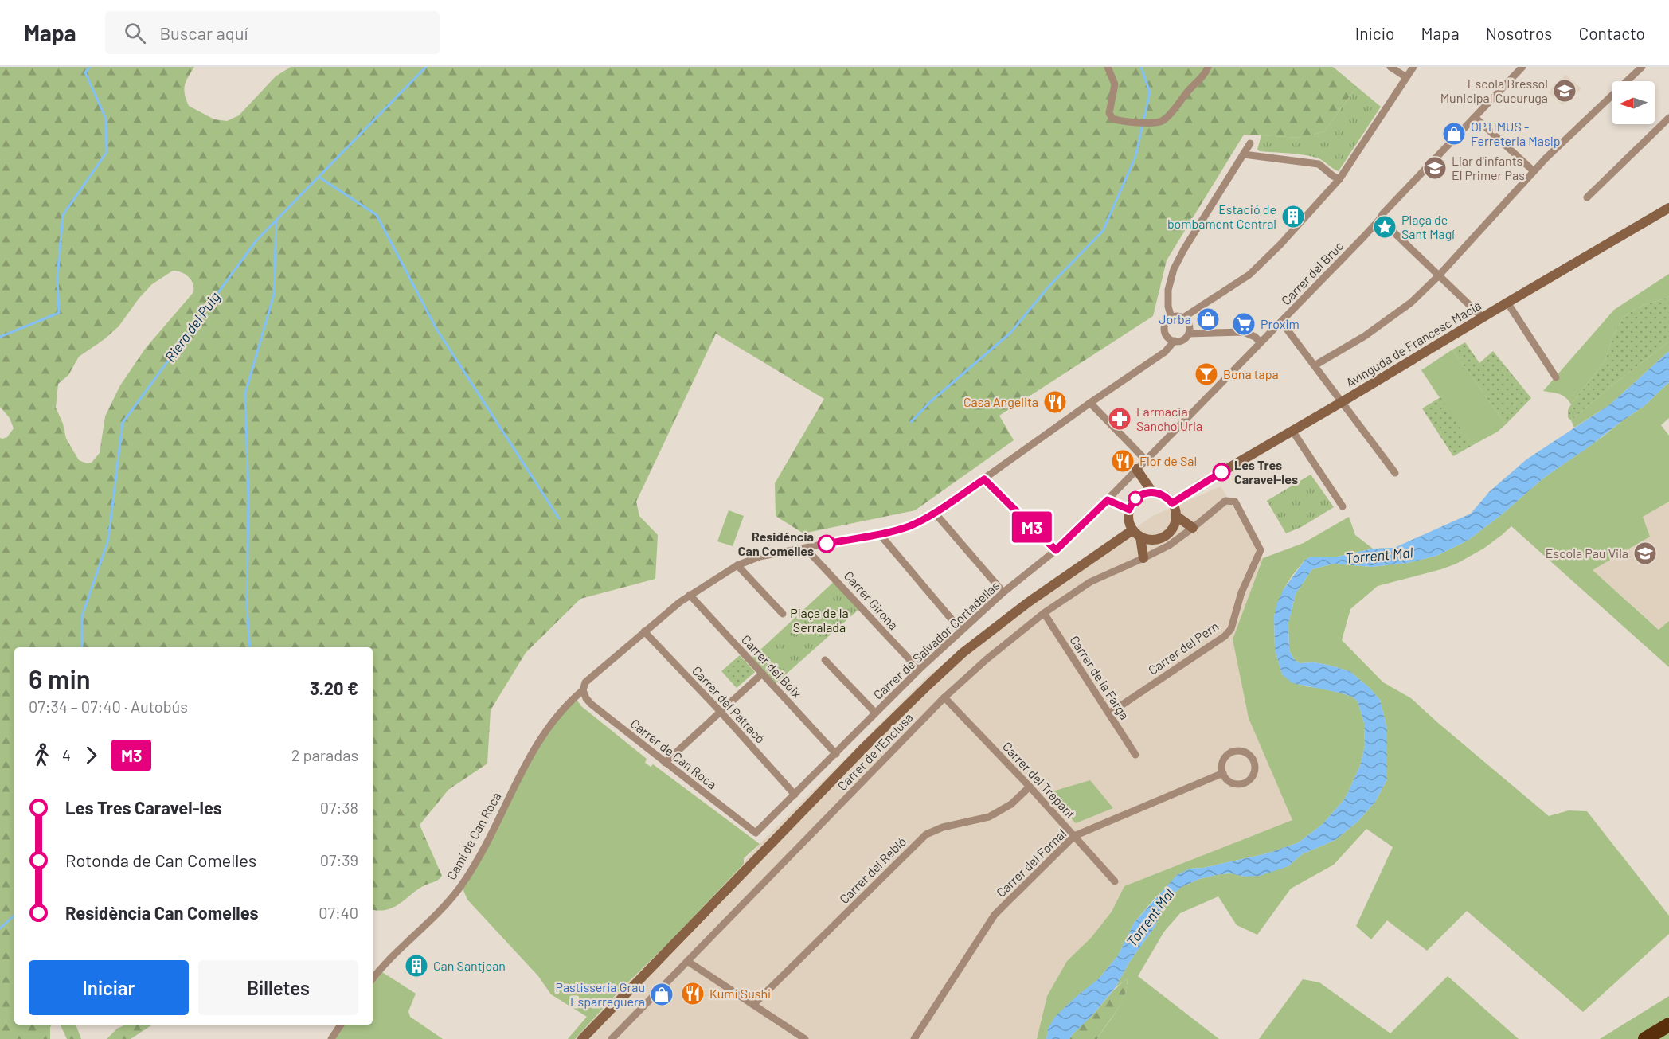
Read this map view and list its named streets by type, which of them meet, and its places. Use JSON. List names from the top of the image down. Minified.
{"streets":{"street":["Carrer del Bruc","Avinguda de Francesc Macià","Carrer Girona","Carrer de Salvador Cortadellas","Carrer del Pern","Carrer del Boix","Carrer de la Farga","Carrer del Patracó","Carrer de l'Enclusa","Carrer de Can Roca","Carrer del Trepant","Camí de Can Roca","Carrer del Fornal","Carrer del Rebló"]},"crossings":[["Carrer del Bruc","Carrer de Salvador Cortadellas"],["Carrer Girona","Carrer de Salvador Cortadellas"],["Carrer Girona","Camí de Can Roca"],["Carrer de Salvador Cortadellas","Carrer del Boix"],["Carrer de Salvador Cortadellas","Carrer del Patracó"],["Carrer de Salvador Cortadellas","Carrer de Can Roca"],["Carrer del Pern","Carrer de la Farga"],["Carrer del Pern","Carrer de l'Enclusa"],["Carrer del Boix","Camí de Can Roca"],["Carrer de la Farga","Carrer de l'Enclusa"],["Carrer del Patracó","Camí de Can Roca"],["Carrer de l'Enclusa","Carrer del Trepant"],["Carrer de Can Roca","Camí de Can Roca"],["Carrer del Trepant","Carrer del Fornal"],["Carrer del Trepant","Carrer del Rebló"]],"water":["Riera del Puig","Torrent Mal"],"parks":["Plaça de la Serralada"],"places":{"school or university":["Escola Bressol Municipal Cucuruga","Llar d'infants El Primer Pas","Escola Pau Vila"],"shop":["OPTIMUS - Ferreteria Masip","Jorba","Pastisseria Grau Esparreguera"],"building":["Estació de bombament Central","Can Santjoan"],"place":["Plaça de Sant Magí"],"supermarket":["Proxim"],"bar":["Bona tapa"],"restaurant":["Casa Angelita","Flor de Sal","Kumi Sushi"],"pharmacy":["Farmacia Sancho Uria"],"other":["Les Tres Caravel-les","Residència Can Comelles"]},"lines":["bus line M3"],"north":"left","page":{"header":"Mapa","search":"Buscar aquí","nav":["Inicio","Mapa","Nosotros","Contacto"],"on_map":"M3","heading":["6 min","07:34 – 07:40 · Autobús","3.20 €"],"legs":["4","M3","2 paradas"],"list":[{"name":"Les Tres Caravel-les","value":"07:38"},{"name":"Rotonda de Can Comelles","value":"07:39"},{"name":"Residència Can Comelles","value":"07:40"}],"buttons":["Iniciar","Billetes"]}}
